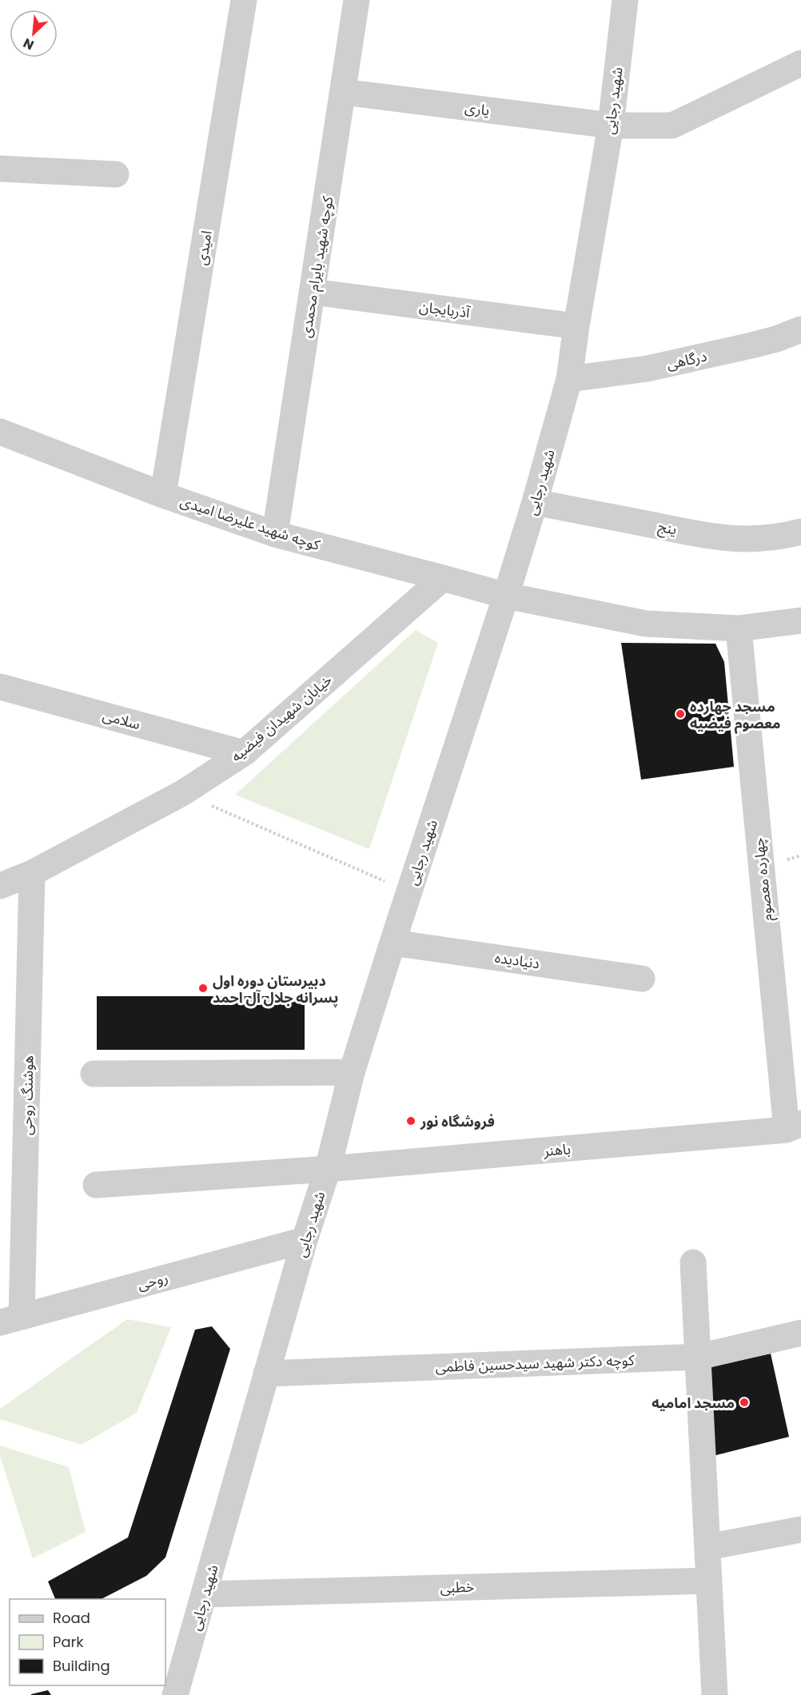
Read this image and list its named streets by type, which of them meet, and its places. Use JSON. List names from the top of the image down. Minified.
{"streets":{"street":["شهید رجایی","یاری","امیدی","کوچه شهید بایرام محمدی","آذربایجان","درگاهی","کوچه شهید علیرضا امیدی","ینج","خیابان شهیدان فیضیه","سلامی","چهارده معصوم","دنیادیده","هوشنگ روحی","باهنر","روحی","کوچه دکتر شهید سیدحسین فاطمی","خطبی"]},"crossings":[["شهید رجایی","یاری"],["شهید رجایی","آذربایجان"],["شهید رجایی","درگاهی"],["شهید رجایی","کوچه شهید علیرضا امیدی"],["شهید رجایی","ینج"],["شهید رجایی","دنیادیده"],["شهید رجایی","باهنر"],["شهید رجایی","روحی"],["شهید رجایی","کوچه دکتر شهید سیدحسین فاطمی"],["شهید رجایی","خطبی"],["یاری","کوچه شهید بایرام محمدی"],["امیدی","کوچه شهید علیرضا امیدی"],["کوچه شهید بایرام محمدی","آذربایجان"],["کوچه شهید بایرام محمدی","کوچه شهید علیرضا امیدی"],["کوچه شهید علیرضا امیدی","خیابان شهیدان فیضیه"],["کوچه شهید علیرضا امیدی","چهارده معصوم"],["خیابان شهیدان فیضیه","سلامی"],["خیابان شهیدان فیضیه","هوشنگ روحی"],["چهارده معصوم","باهنر"],["هوشنگ روحی","روحی"]],"places":["مسجد چهارده معصوم فیضیه","دبیرستان دوره اول پسرانه جلال آل احمد","فروشگاه نور","مسجد امامیه"],"legend":["Road","Park","Building"],"north":"bottom left"}
